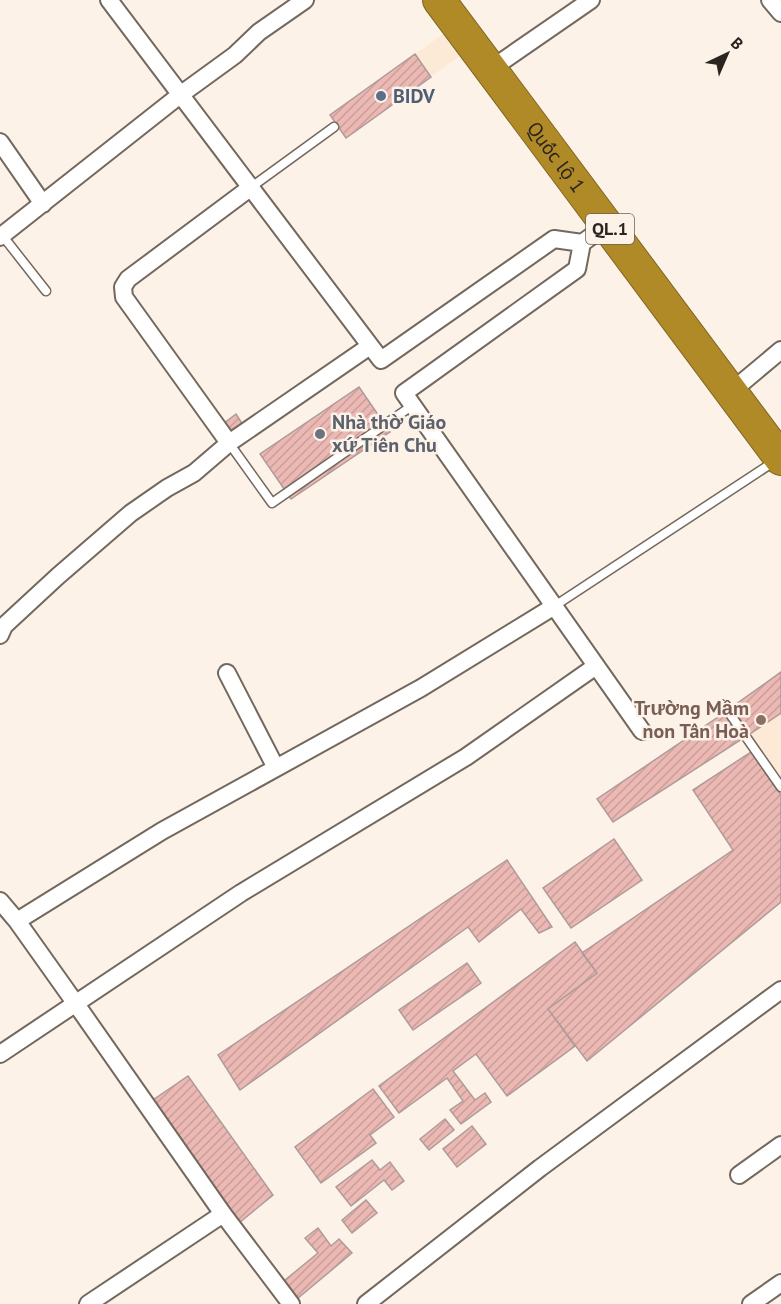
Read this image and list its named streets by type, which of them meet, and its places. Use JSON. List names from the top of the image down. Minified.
{"streets":{"highway":["Quốc lộ 1","QL.1"]},"places":["BIDV","Nhà thờ Giáo xứ Tiên Chu","Trường Mầm non Tân Hoà"],"north":"top right"}
